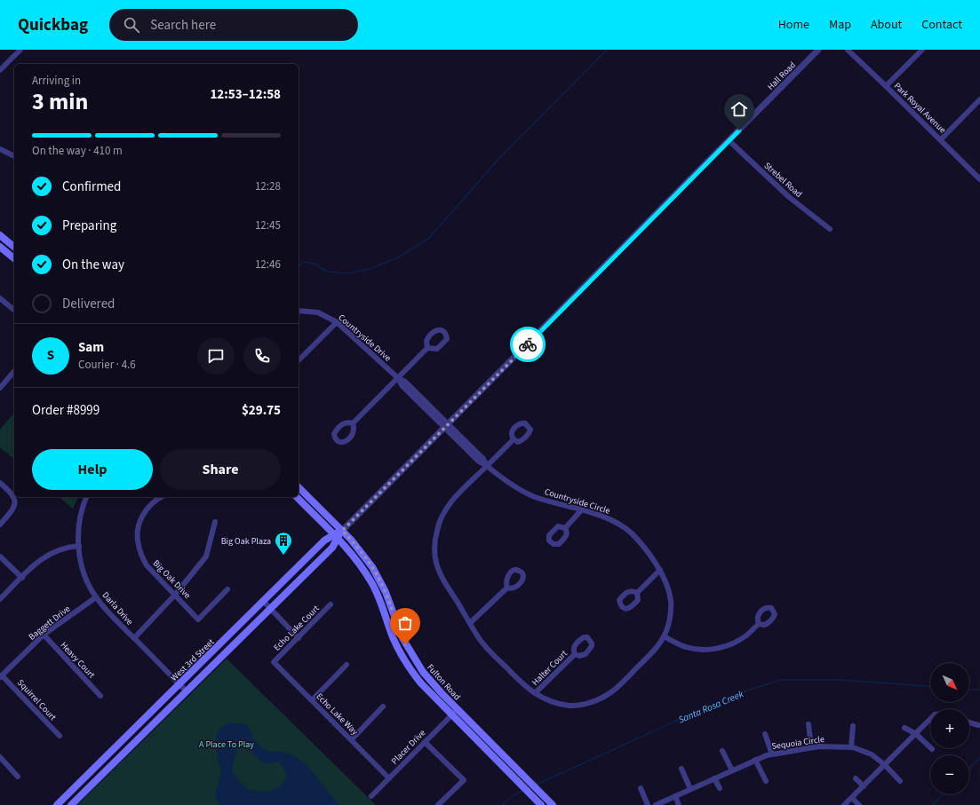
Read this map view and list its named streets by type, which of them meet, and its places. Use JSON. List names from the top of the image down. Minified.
{"streets":{"main road":["West 3rd Street","Fulton Road"],"street":["Hall Road","Park Royal Avenue","Strebel Road","Countryside Drive","Countryside Circle","Big Oak Drive","Darla Drive","Baggett Drive","Echo Lake Court","Heavy Court","Halter Court","Squirrel Court","Echo Lake Way","Sequoia Circle","Placer Drive"]},"crossings":[["Hall Road","Strebel Road"],["Hall Road","Countryside Drive"],["Hall Road","West 3rd Street"],["Hall Road","Fulton Road"],["Countryside Drive","Countryside Circle"],["Countryside Circle","Halter Court"],["Darla Drive","Baggett Drive"],["Darla Drive","West 3rd Street"],["Baggett Drive","Heavy Court"],["Baggett Drive","Squirrel Court"],["Echo Lake Court","Echo Lake Way"],["West 3rd Street","Fulton Road"],["Fulton Road","Placer Drive"],["Echo Lake Way","Placer Drive"]],"water":["Santa Rosa Creek"],"parks":["A Place To Play"],"places":{"building":["Big Oak Plaza"]},"north":"bottom right","page":{"header":"Quickbag","search":"Search here","nav":["Home","Map","About","Contact"],"heading":["3 min","Arriving in","12:53–12:58"],"panel":["Sam","Courier · 4.6","Order #8999","$29.75"],"bar":"On the way · 410 m","list":[["Confirmed","12:28"],["Preparing","12:45"],["On the way","12:46"],"Delivered"],"round":"S","buttons":["Help","Share"],"map_buttons":["+","−"]}}
